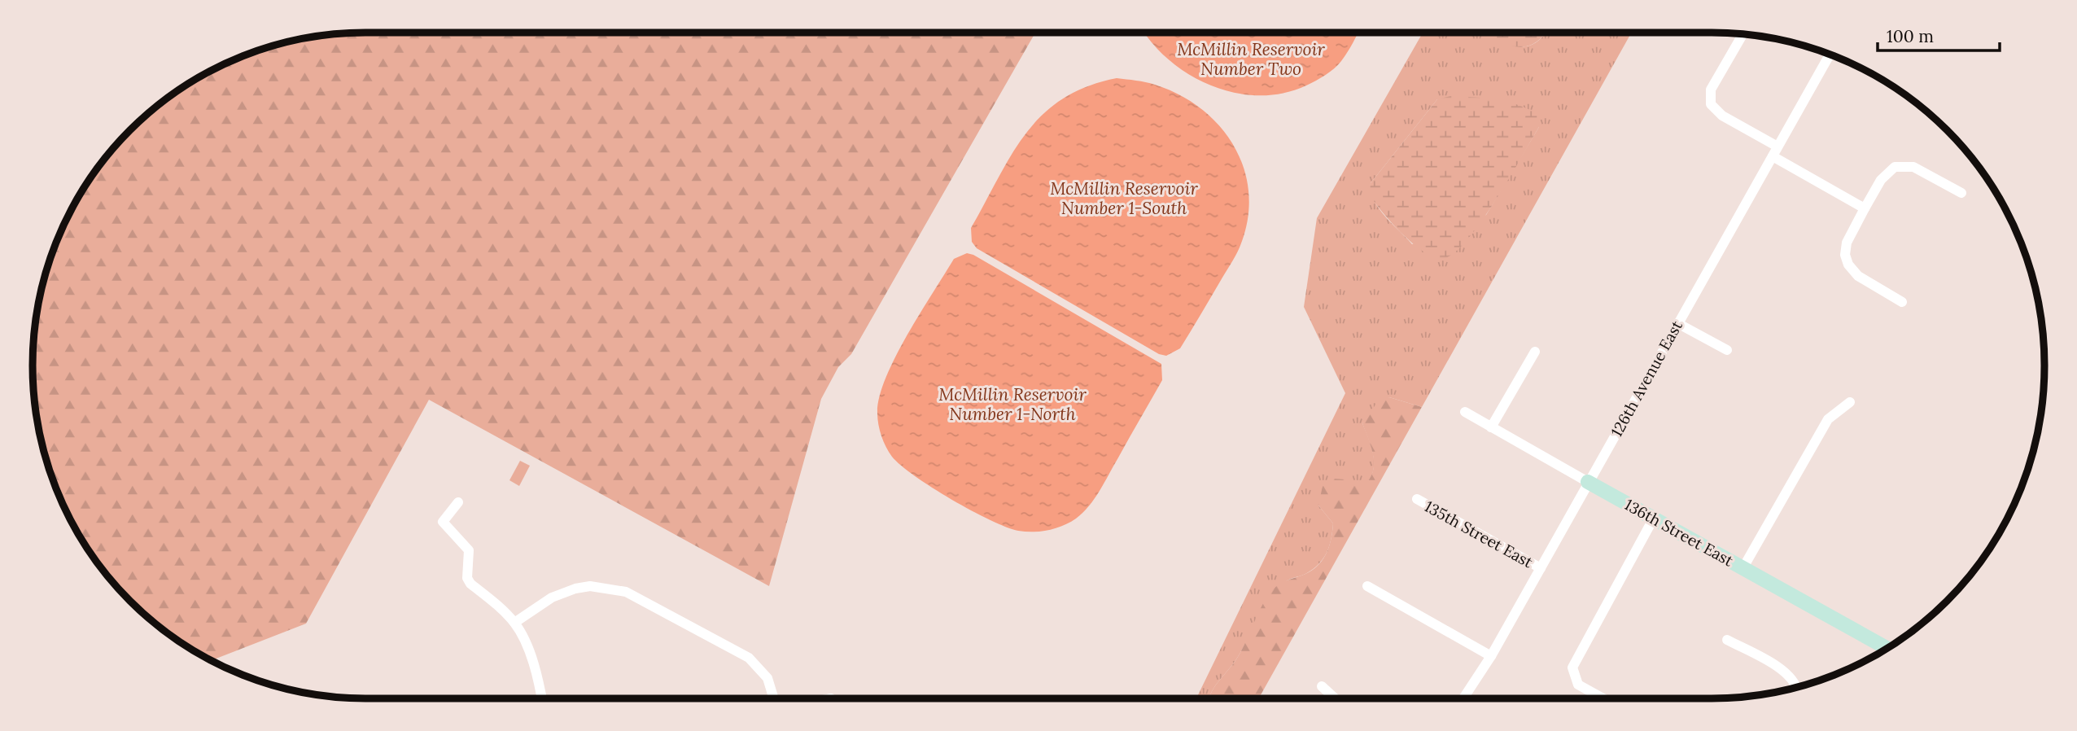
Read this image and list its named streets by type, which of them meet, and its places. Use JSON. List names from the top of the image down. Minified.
{"streets":{"street":["126th Avenue East","136th Street East","135th Street East"]},"crossings":[["126th Avenue East","136th Street East"],["126th Avenue East","135th Street East"]],"water":["McMillin Reservoir Number Two","McMillin Reservoir Number 1-South","McMillin Reservoir Number 1-North"],"scale_bar":"100 m"}
